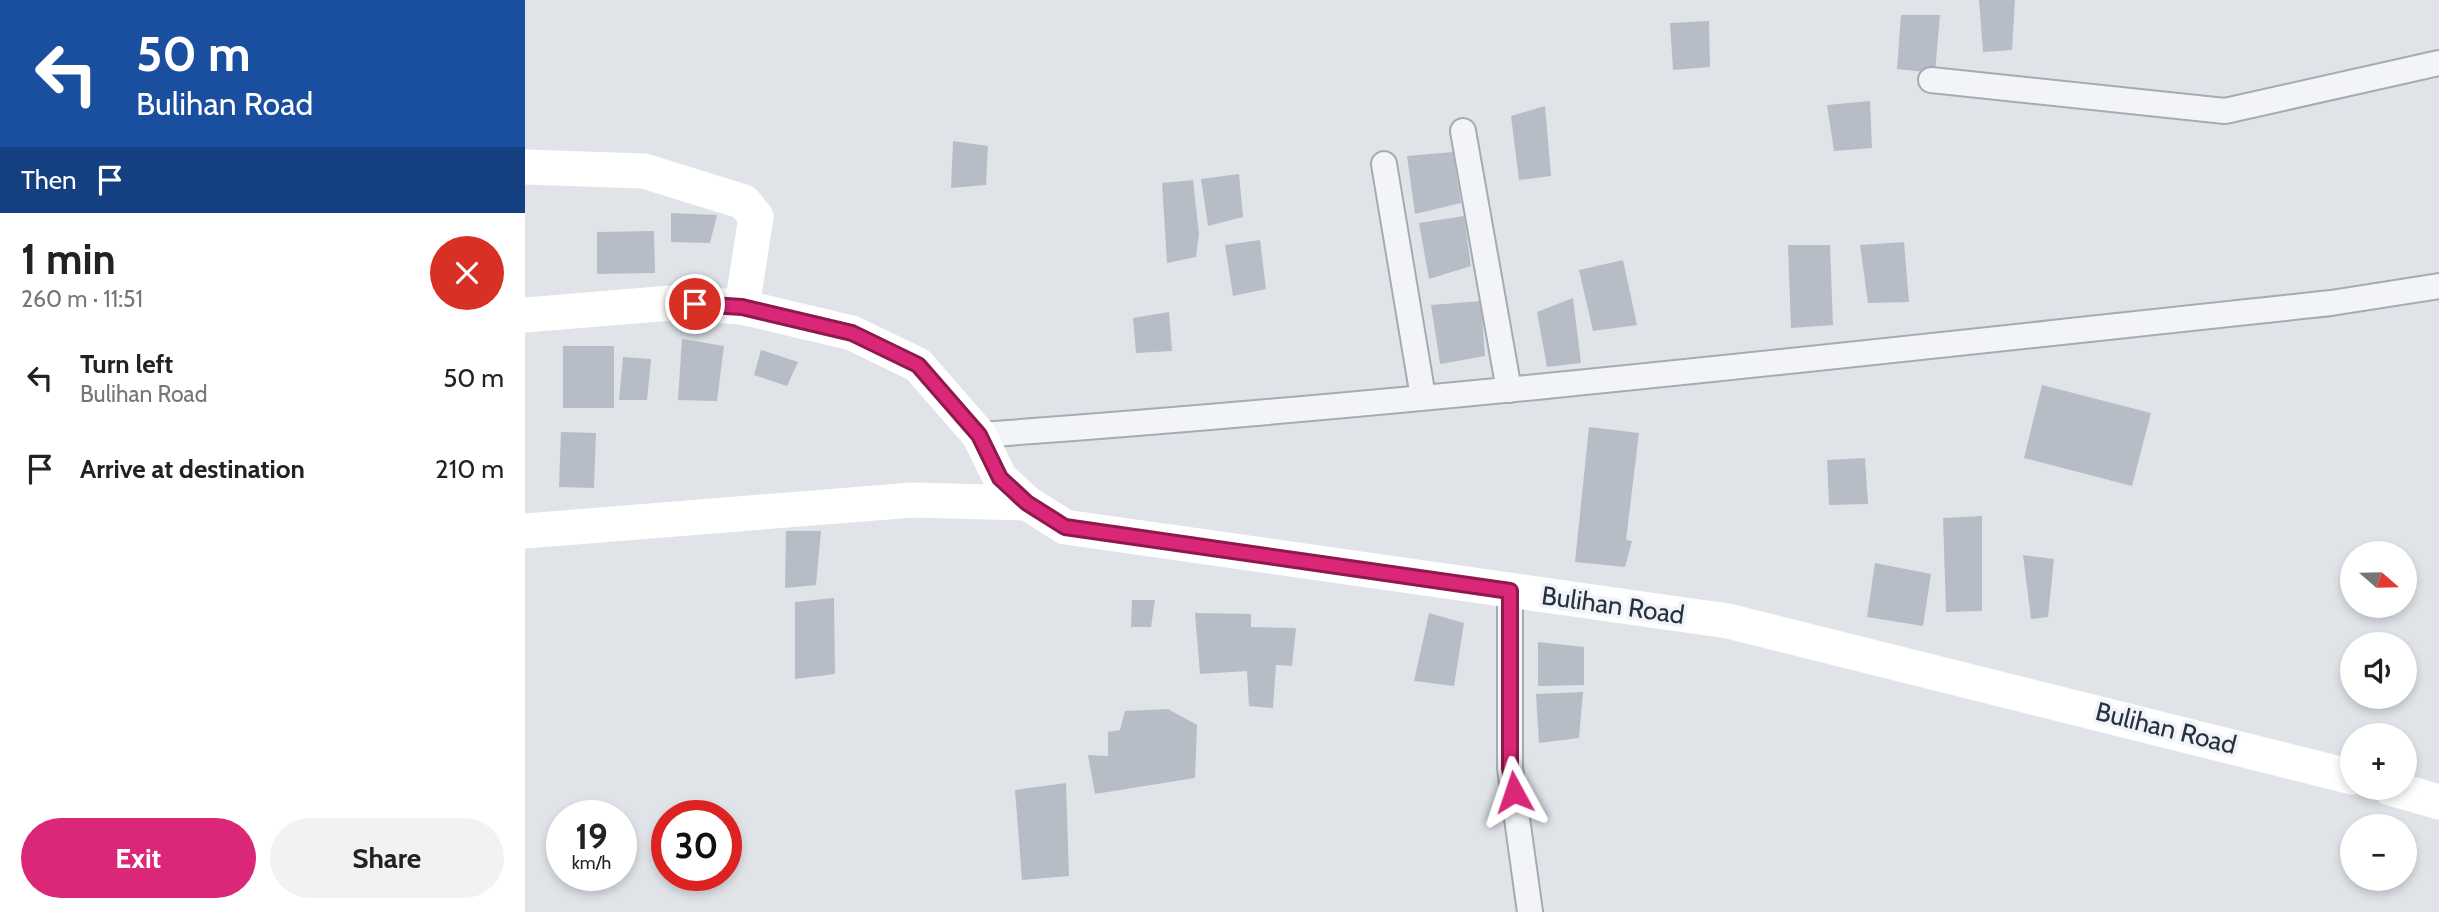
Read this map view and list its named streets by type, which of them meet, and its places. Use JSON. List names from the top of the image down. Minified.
{"streets":{"main road":["Bulihan Road"]},"north":"right","page":{"turn":["50 m","Bulihan Road"],"then":"Then","heading":["1 min","260 m · 11:51"],"list":[{"name":"Turn left","note":"Bulihan Road","value":"50 m"},{"name":"Arrive at destination","value":"210 m"}],"map_buttons":["+","−"],"speed":"19 km/h","limit":"30","buttons":["Exit","Share"]}}
